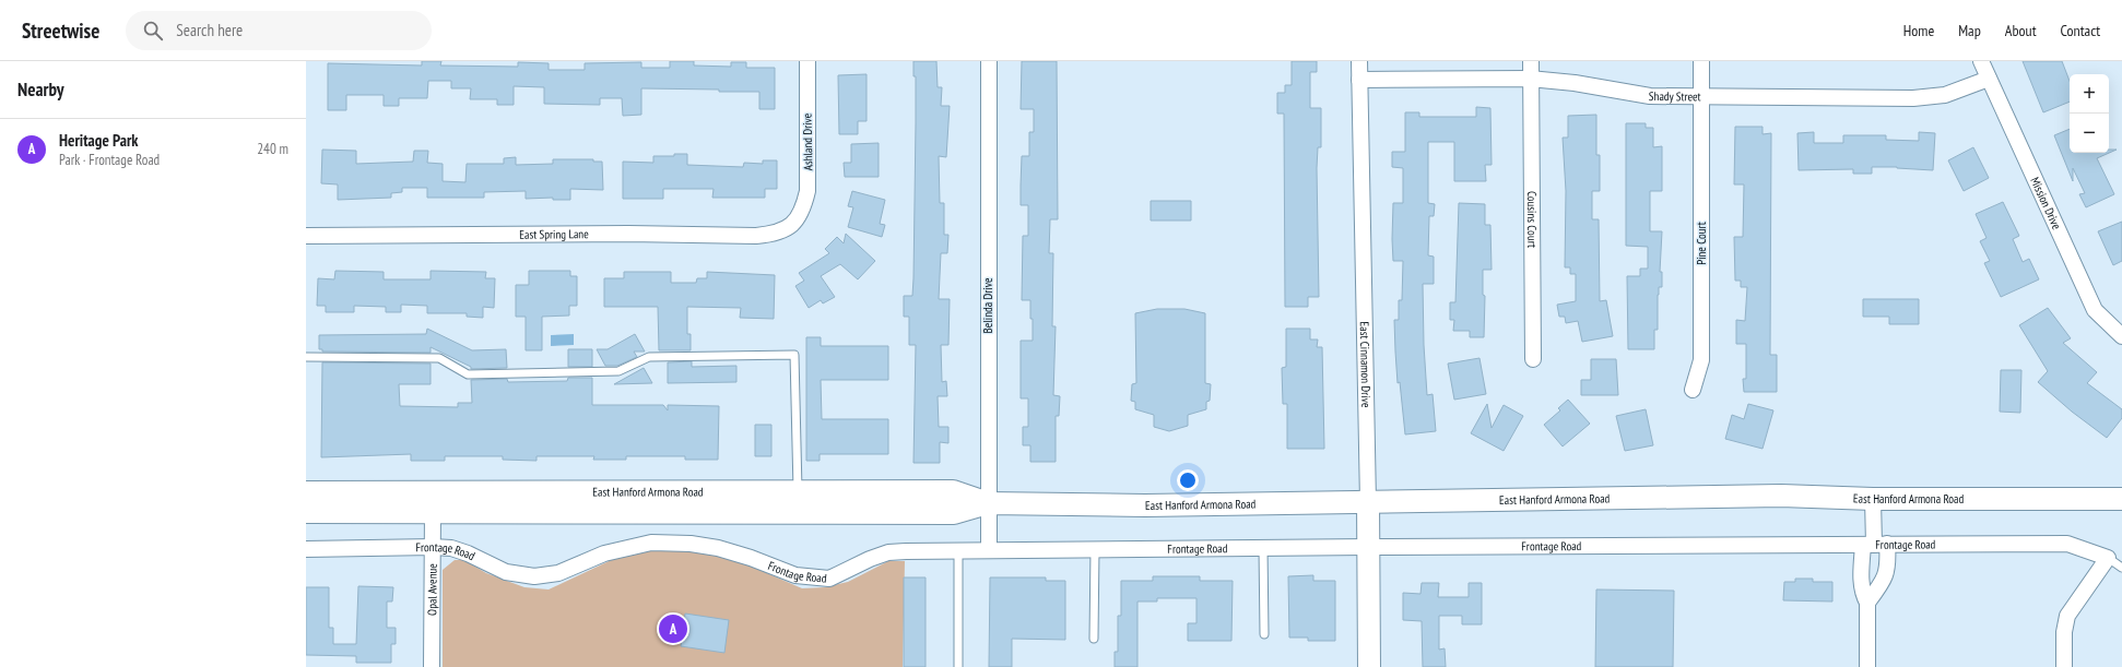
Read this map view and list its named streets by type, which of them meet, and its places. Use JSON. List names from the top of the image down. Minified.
{"streets":{"main road":["East Cinnamon Drive","East Hanford Armona Road"],"street":["Shady Street","Ashland Drive","Mission Drive","Cousins Court","East Spring Lane","Pine Court","Belinda Drive","Frontage Road","Opal Avenue"]},"crossings":[["Shady Street","Mission Drive"],["Shady Street","Cousins Court"],["Shady Street","Pine Court"],["Shady Street","East Cinnamon Drive"],["Ashland Drive","East Spring Lane"],["Belinda Drive","East Hanford Armona Road"],["Belinda Drive","Frontage Road"],["East Cinnamon Drive","East Hanford Armona Road"],["East Cinnamon Drive","Frontage Road"],["East Hanford Armona Road","Opal Avenue"],["Frontage Road","Opal Avenue"]],"page":{"header":"Streetwise","search":"Search here","nav":["Home","Map","About","Contact"],"heading":"Nearby","map_buttons":["+","−"],"list":[{"mark":"A","name":"Heritage Park","note":"Park · Frontage Road","value":"240 m"}],"pins":"A"}}
